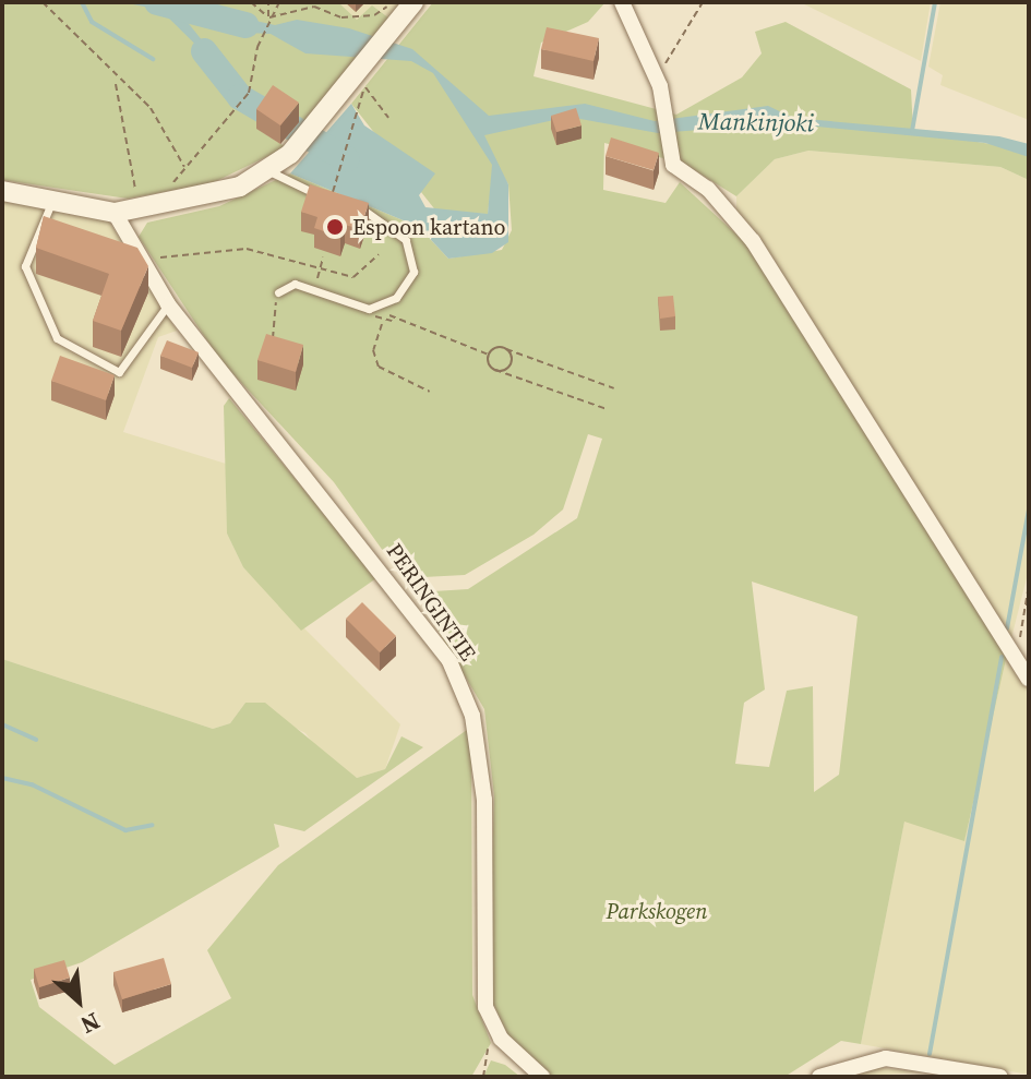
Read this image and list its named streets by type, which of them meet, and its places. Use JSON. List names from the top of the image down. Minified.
{"streets":{"street":["PERINGINTIE"]},"water":["Mankinjoki"],"parks":["Parkskogen"],"places":["Espoon kartano"],"north":"bottom right"}
